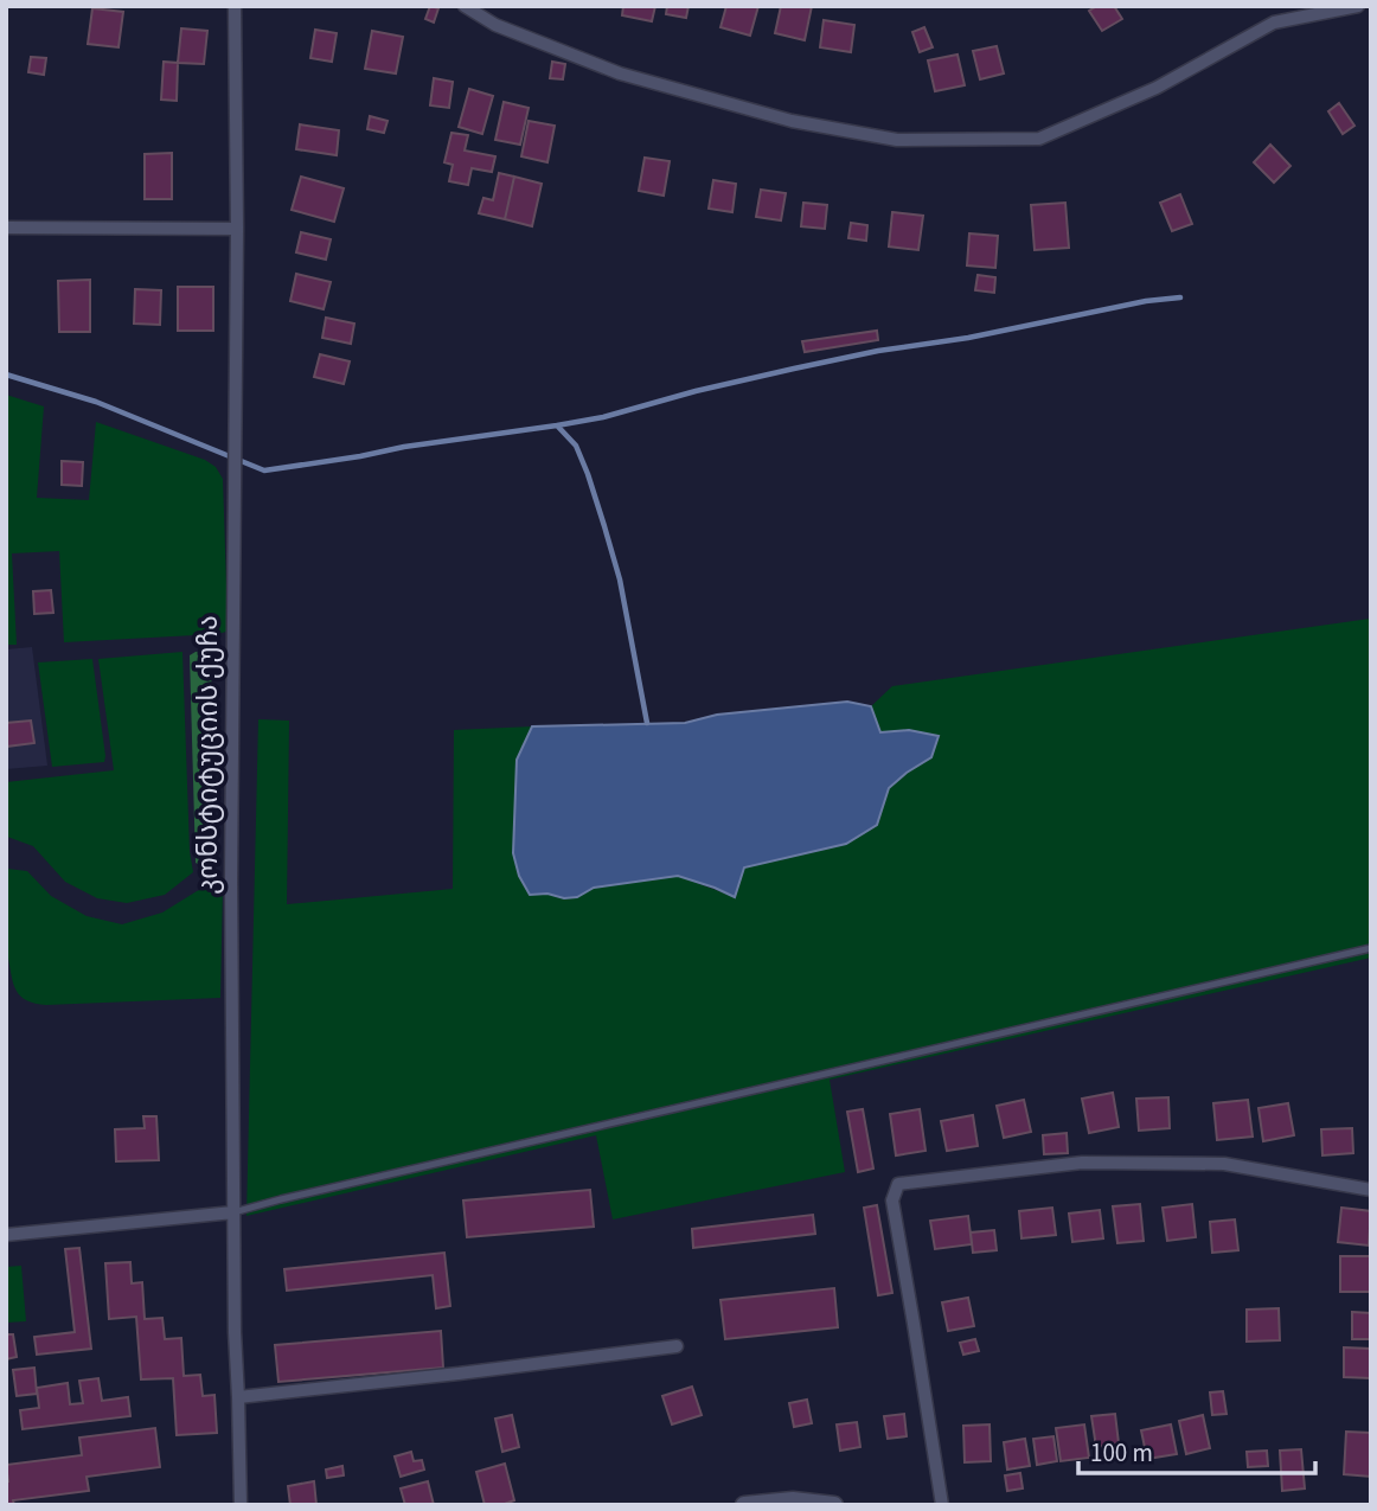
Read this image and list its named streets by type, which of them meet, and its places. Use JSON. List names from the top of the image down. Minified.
{"streets":{"street":["კონსტიტუციის ქუჩა"]},"scale_bar":"100 m"}
